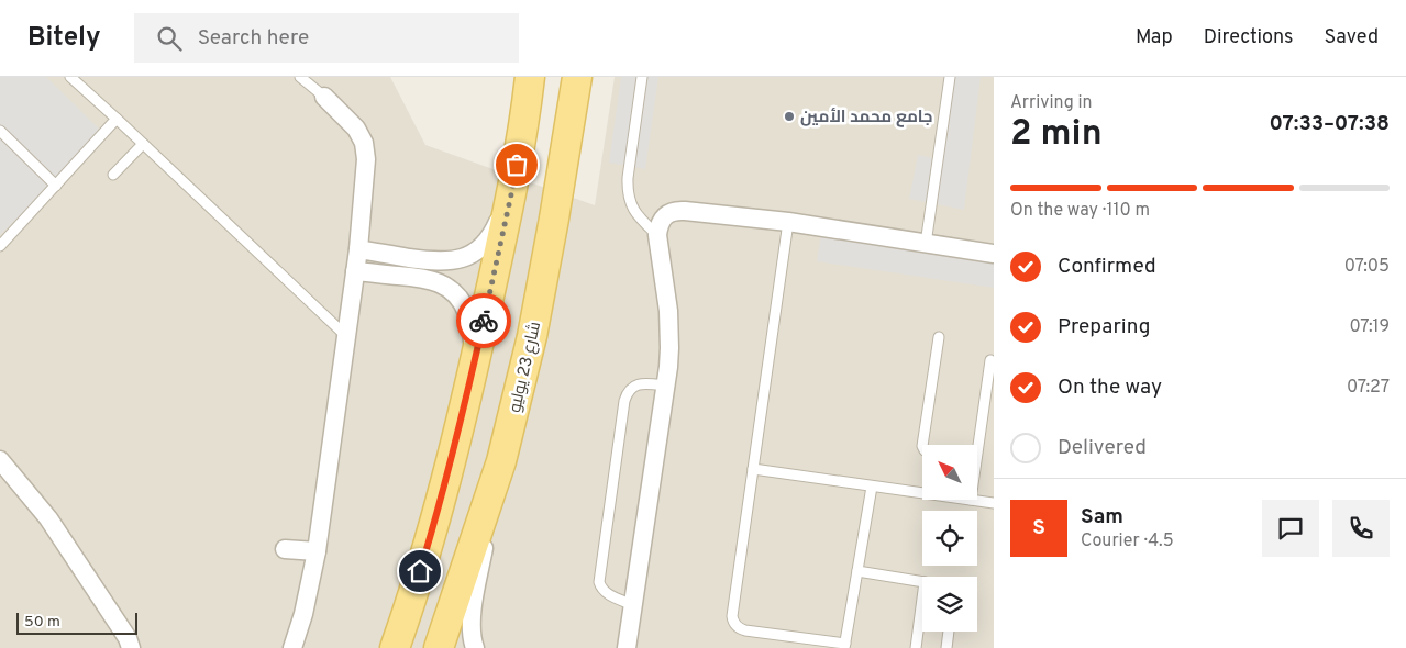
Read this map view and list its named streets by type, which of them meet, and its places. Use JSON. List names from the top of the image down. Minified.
{"streets":{"main road":["شارع 23 يوليو"]},"places":["جامع محمد الأمين"],"scale_bar":"50 m","north":"top left","page":{"header":"Bitely","search":"Search here","nav":["Map","Directions","Saved"],"heading":["2 min","Arriving in","07:33–07:38"],"panel":["Sam","Courier · 4.5"],"bar":"On the way · 110 m","list":[["Confirmed","07:05"],["Preparing","07:19"],["On the way","07:27"],"Delivered"],"round":"S","scale":"50 m"}}
